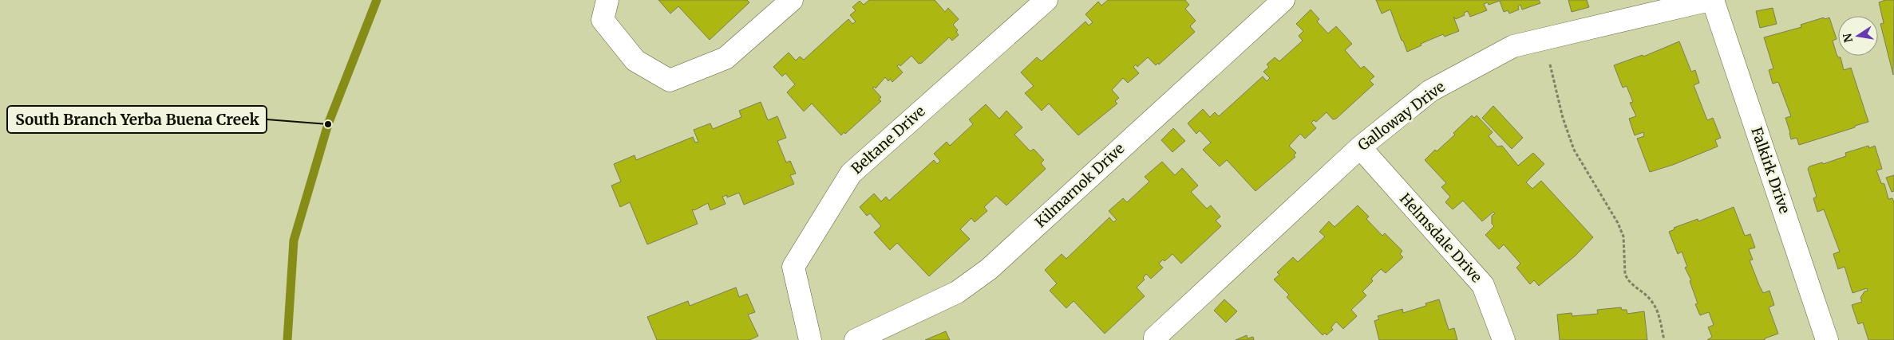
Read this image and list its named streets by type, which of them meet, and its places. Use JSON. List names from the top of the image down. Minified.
{"streets":{"street":["Galloway Drive","Beltane Drive","Falkirk Drive","Kilmarnok Drive","Helmsdale Drive"]},"crossings":[["Galloway Drive","Helmsdale Drive"]],"places":["South Branch Yerba Buena Creek"],"north":"left"}
